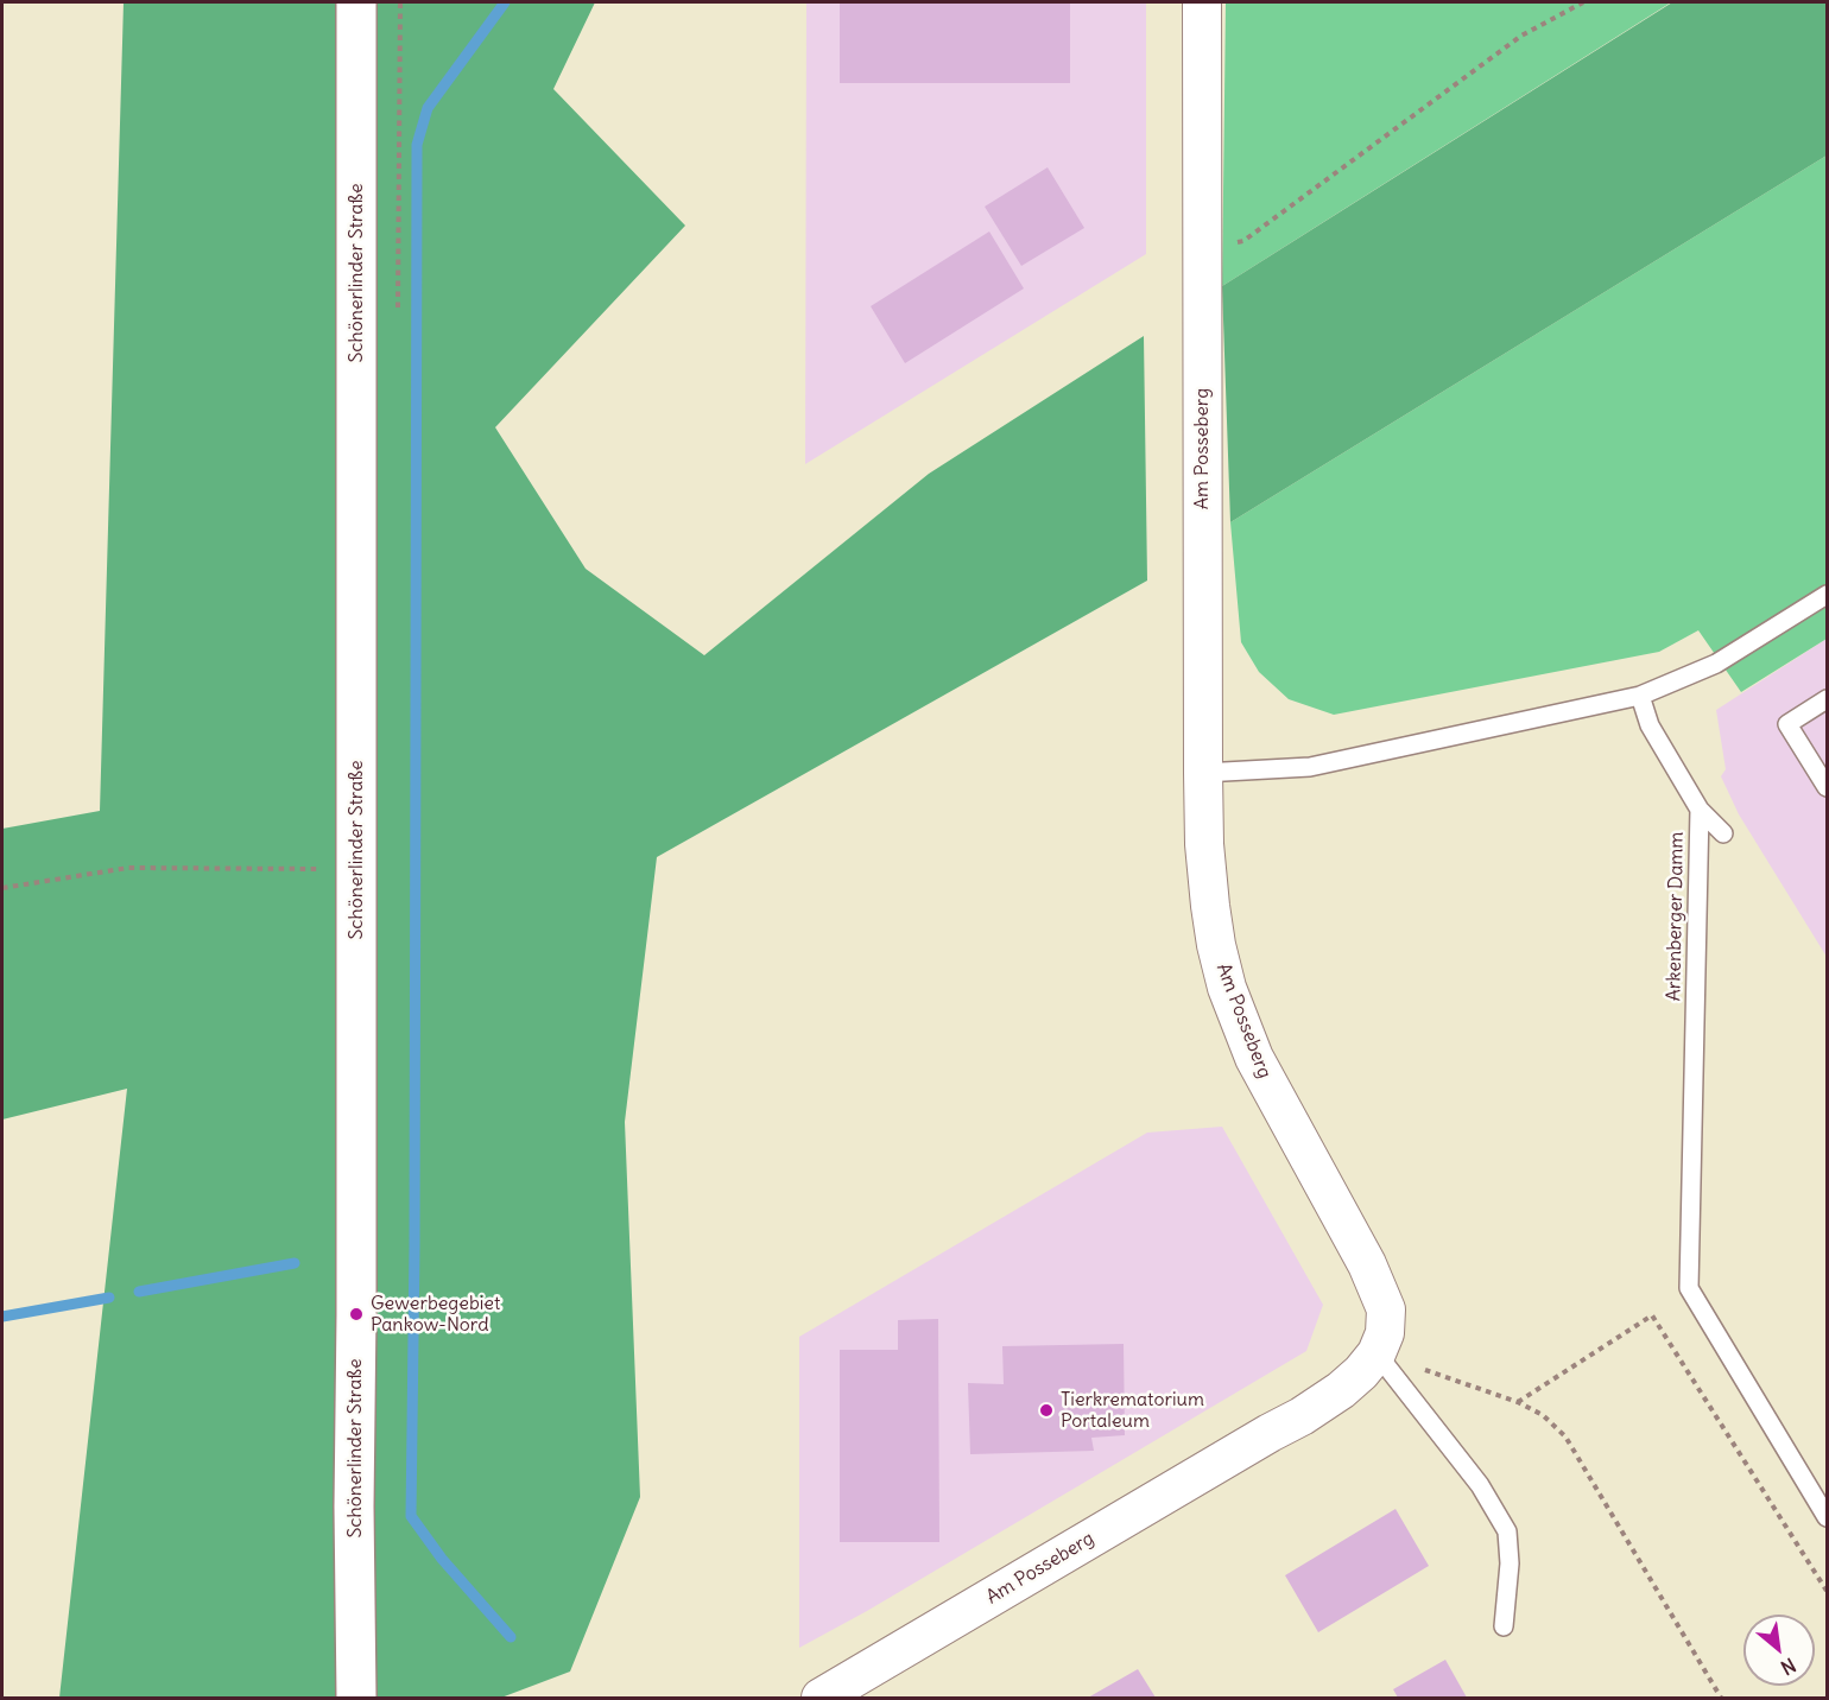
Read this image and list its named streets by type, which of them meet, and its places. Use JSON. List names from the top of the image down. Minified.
{"streets":{"main road":["Schönerlinder Straße"],"street":["Am Posseberg"],"lane":["Arkenberger Damm"]},"places":["Gewerbegebiet Pankow-Nord","Tierkrematorium Portaleum"],"north":"bottom right"}
